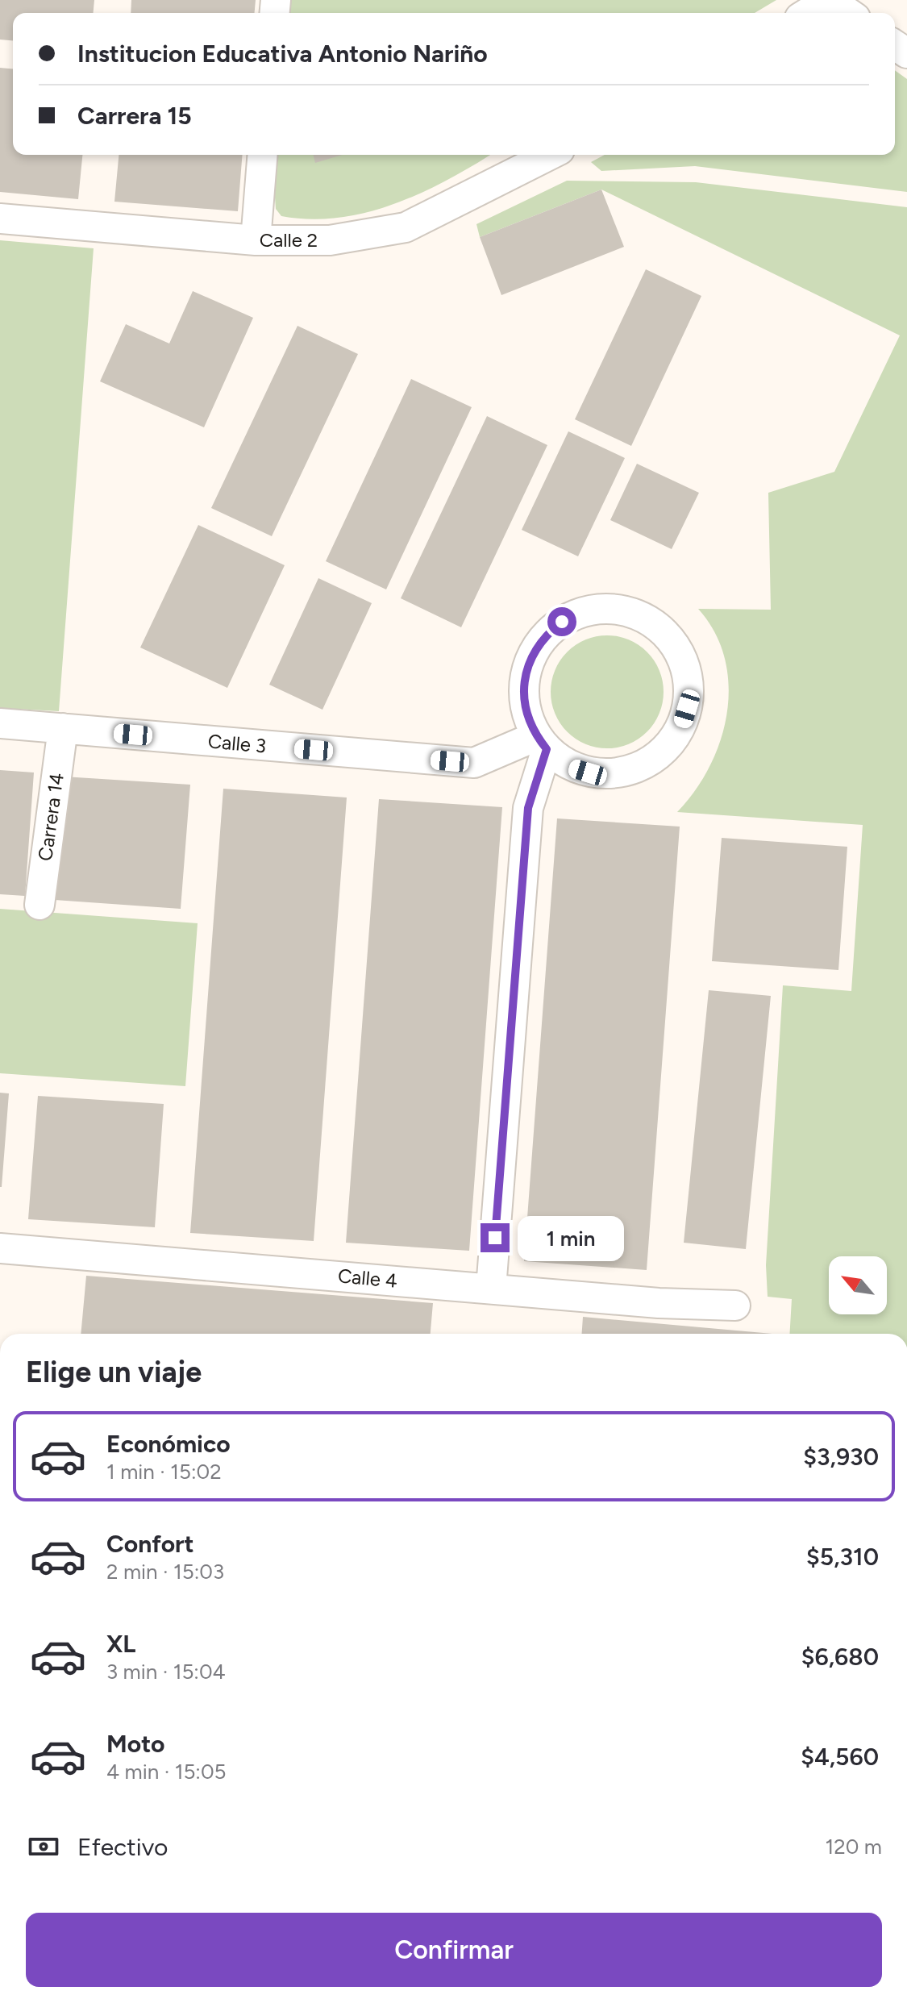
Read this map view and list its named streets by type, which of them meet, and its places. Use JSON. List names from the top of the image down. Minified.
{"streets":{"street":["Calle 2","Calle 3","Carrera 14","Calle 4"]},"crossings":[["Calle 3","Carrera 14"]],"north":"top left","page":{"banner":["Institucion Educativa Antonio Nariño","Carrera 15"],"bubble":"1 min","heading":"Elige un viaje","list":[{"name":"Económico","note":"1 min · 15:02","value":"$3,930"},{"name":"Confort","note":"2 min · 15:03","value":"$5,310"},{"name":"XL","note":"3 min · 15:04","value":"$6,680"},{"name":"Moto","note":"4 min · 15:05","value":"$4,560"}],"pay":["Efectivo","120 m"],"buttons":"Confirmar"}}
